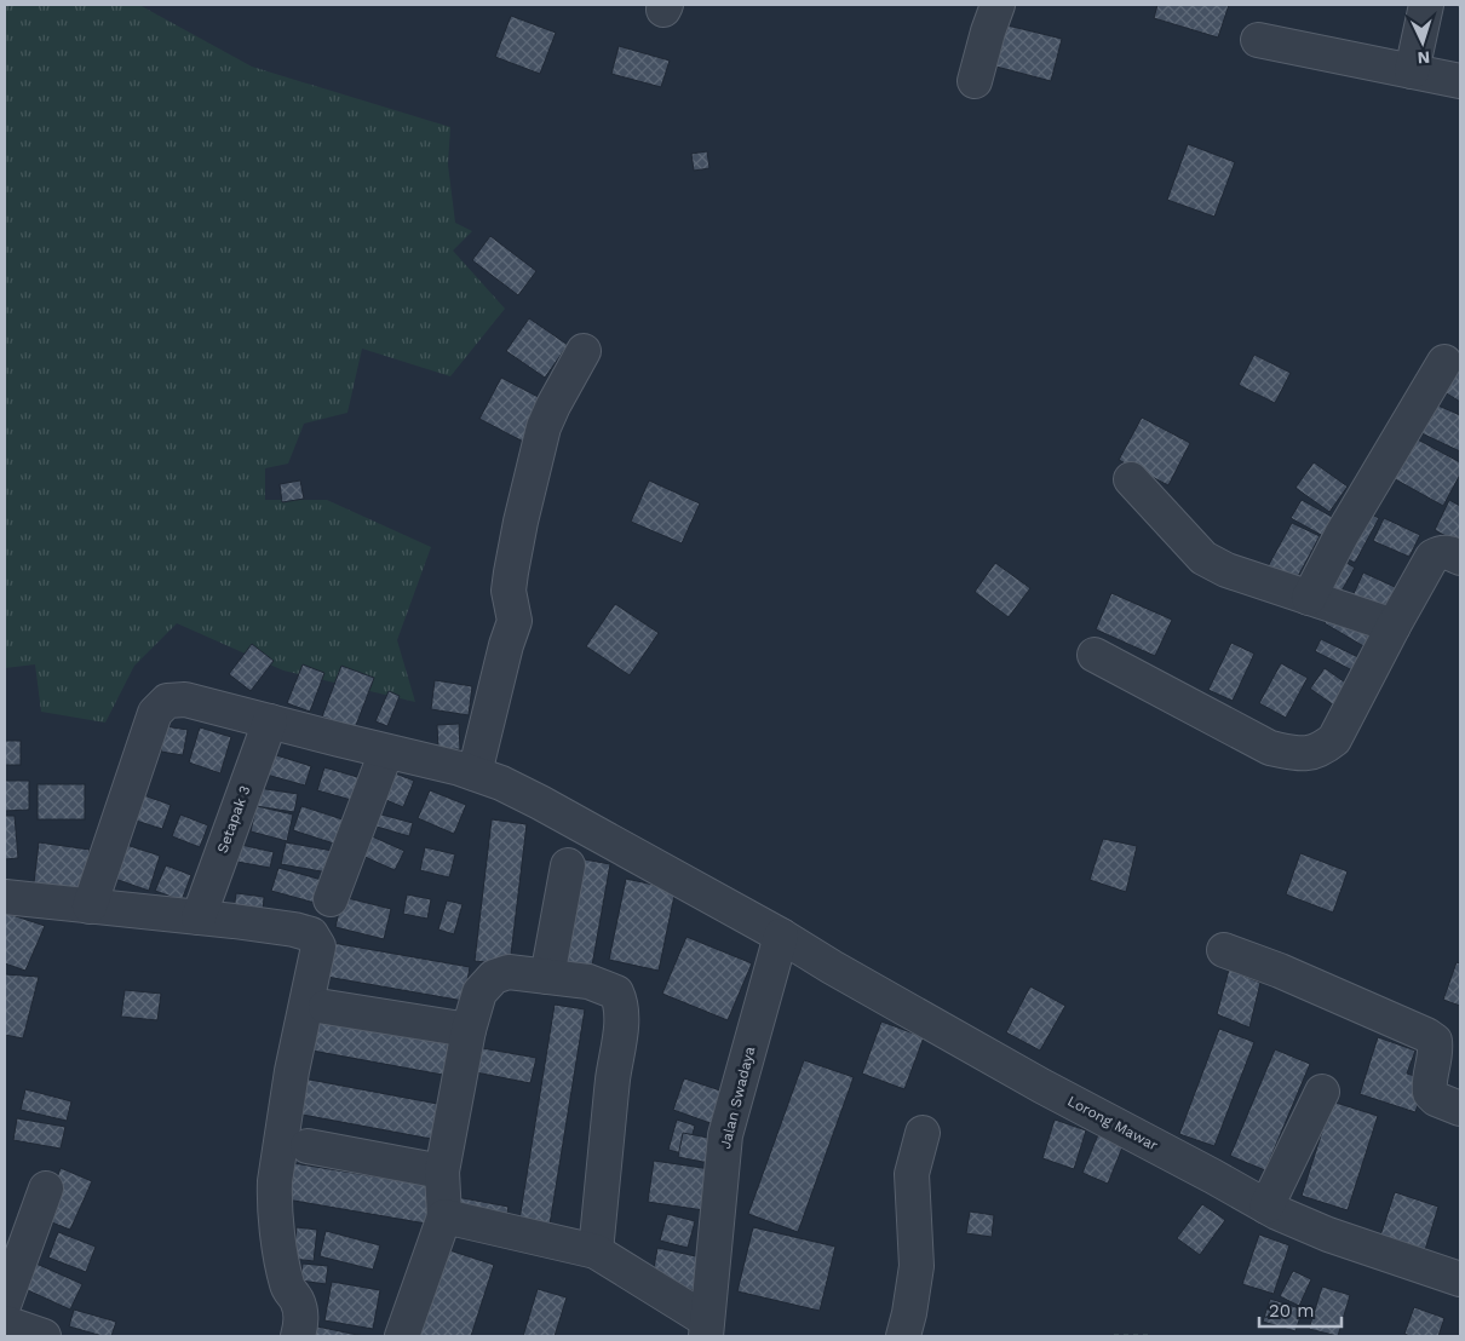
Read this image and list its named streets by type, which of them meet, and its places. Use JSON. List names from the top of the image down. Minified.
{"streets":{"street":["Setapak 3","Jalan Swadaya","Lorong Mawar"]},"crossings":[["Setapak 3","Lorong Mawar"],["Jalan Swadaya","Lorong Mawar"]],"scale_bar":"20 m","north":"bottom"}
